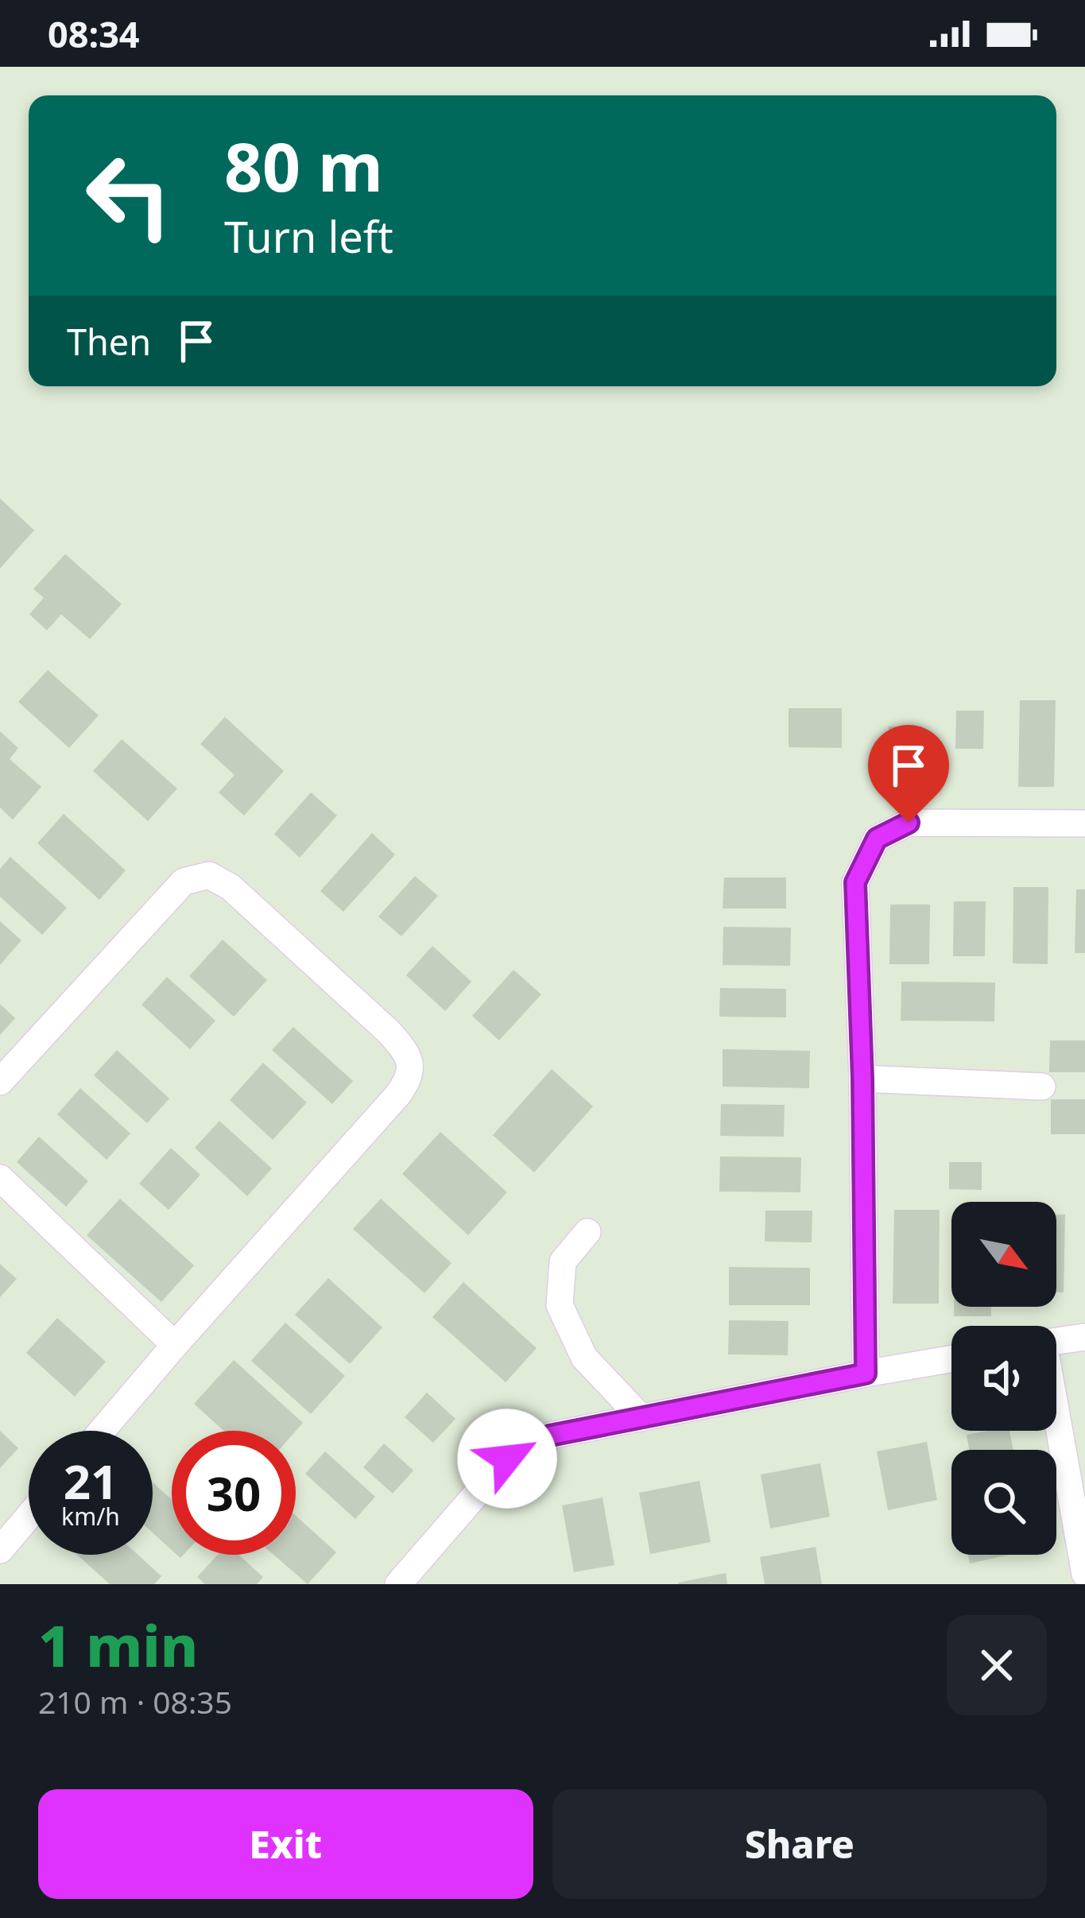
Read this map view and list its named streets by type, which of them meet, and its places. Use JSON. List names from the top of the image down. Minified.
{"north":"bottom right","page":{"status":"08:34","turn":["80 m","Turn left"],"then":"Then","speed":"21 km/h","limit":"30","heading":["1 min","210 m · 08:35"],"buttons":["Exit","Share"]}}
